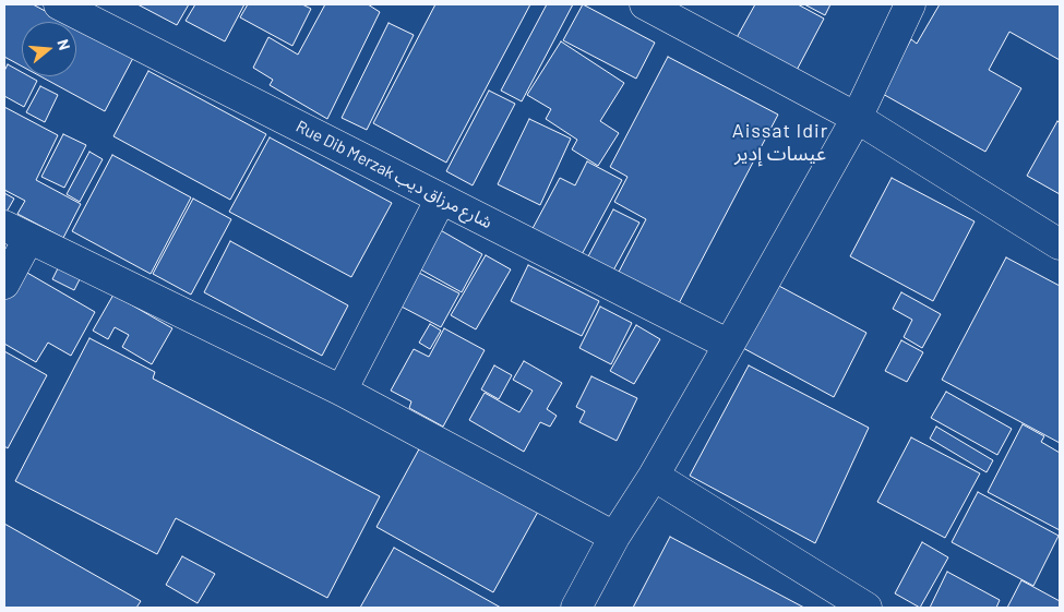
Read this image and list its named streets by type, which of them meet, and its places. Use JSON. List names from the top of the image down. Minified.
{"streets":{"street":["Rue Dib Merzak شارع مرزاق ديب"]},"districts":["Aissat Idir عيسات إدير"],"north":"right"}
